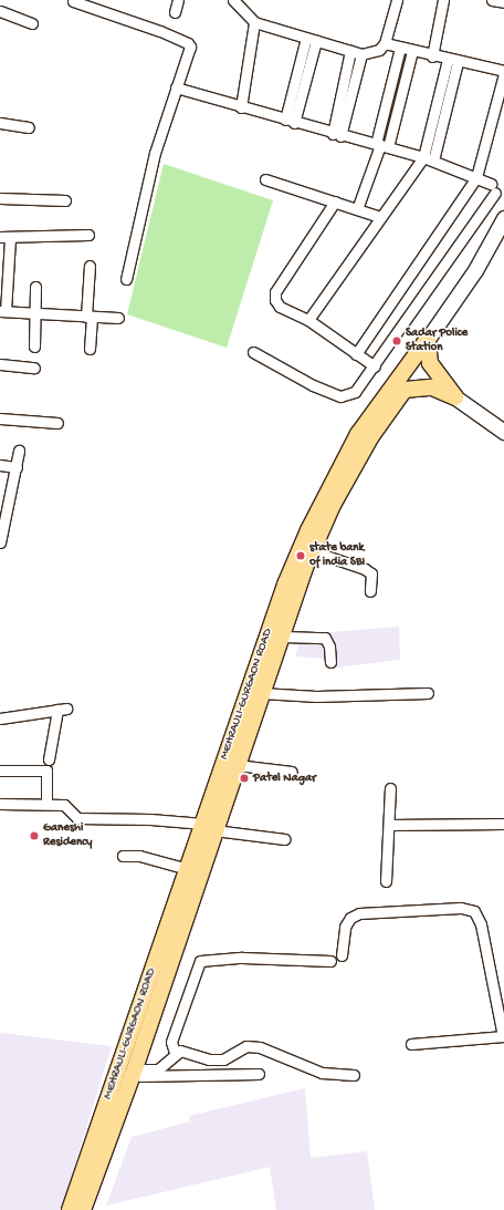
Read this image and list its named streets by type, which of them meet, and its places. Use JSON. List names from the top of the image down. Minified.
{"streets":{"main road":["MEHRAULI-GURGAON ROAD"]},"places":["Sadar Police Station","state bank of india SBI","Patel Nagar","Ganeshi Residency"]}
